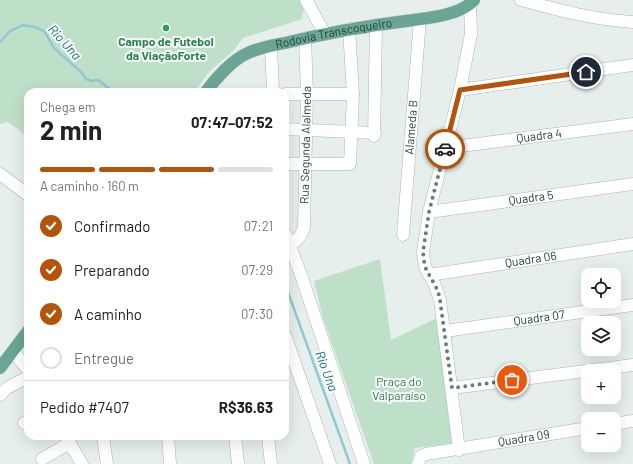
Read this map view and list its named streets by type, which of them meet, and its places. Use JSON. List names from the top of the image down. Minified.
{"streets":{"main road":["Rodovia Transcoqueiro"],"street":["Alameda B","Quadra 4","Rua Segunda Alalmeda","Quadra 5","Quadra 06","Quadra 07","Quadra 09"]},"crossings":[["Rodovia Transcoqueiro","Alameda B"],["Rodovia Transcoqueiro","Rua Segunda Alalmeda"]],"water":["Rio Una"],"parks":["Praça do Valparaíso"],"places":["Campo de Futebol da ViaçãoForte"],"page":{"heading":["2 min","Chega em","07:47–07:52"],"panel":["Pedido #7407","R$36.63"],"bar":"A caminho · 160 m","list":[["Confirmado","07:21"],["Preparando","07:29"],["A caminho","07:30"],"Entregue"],"map_buttons":["+","−"]}}
